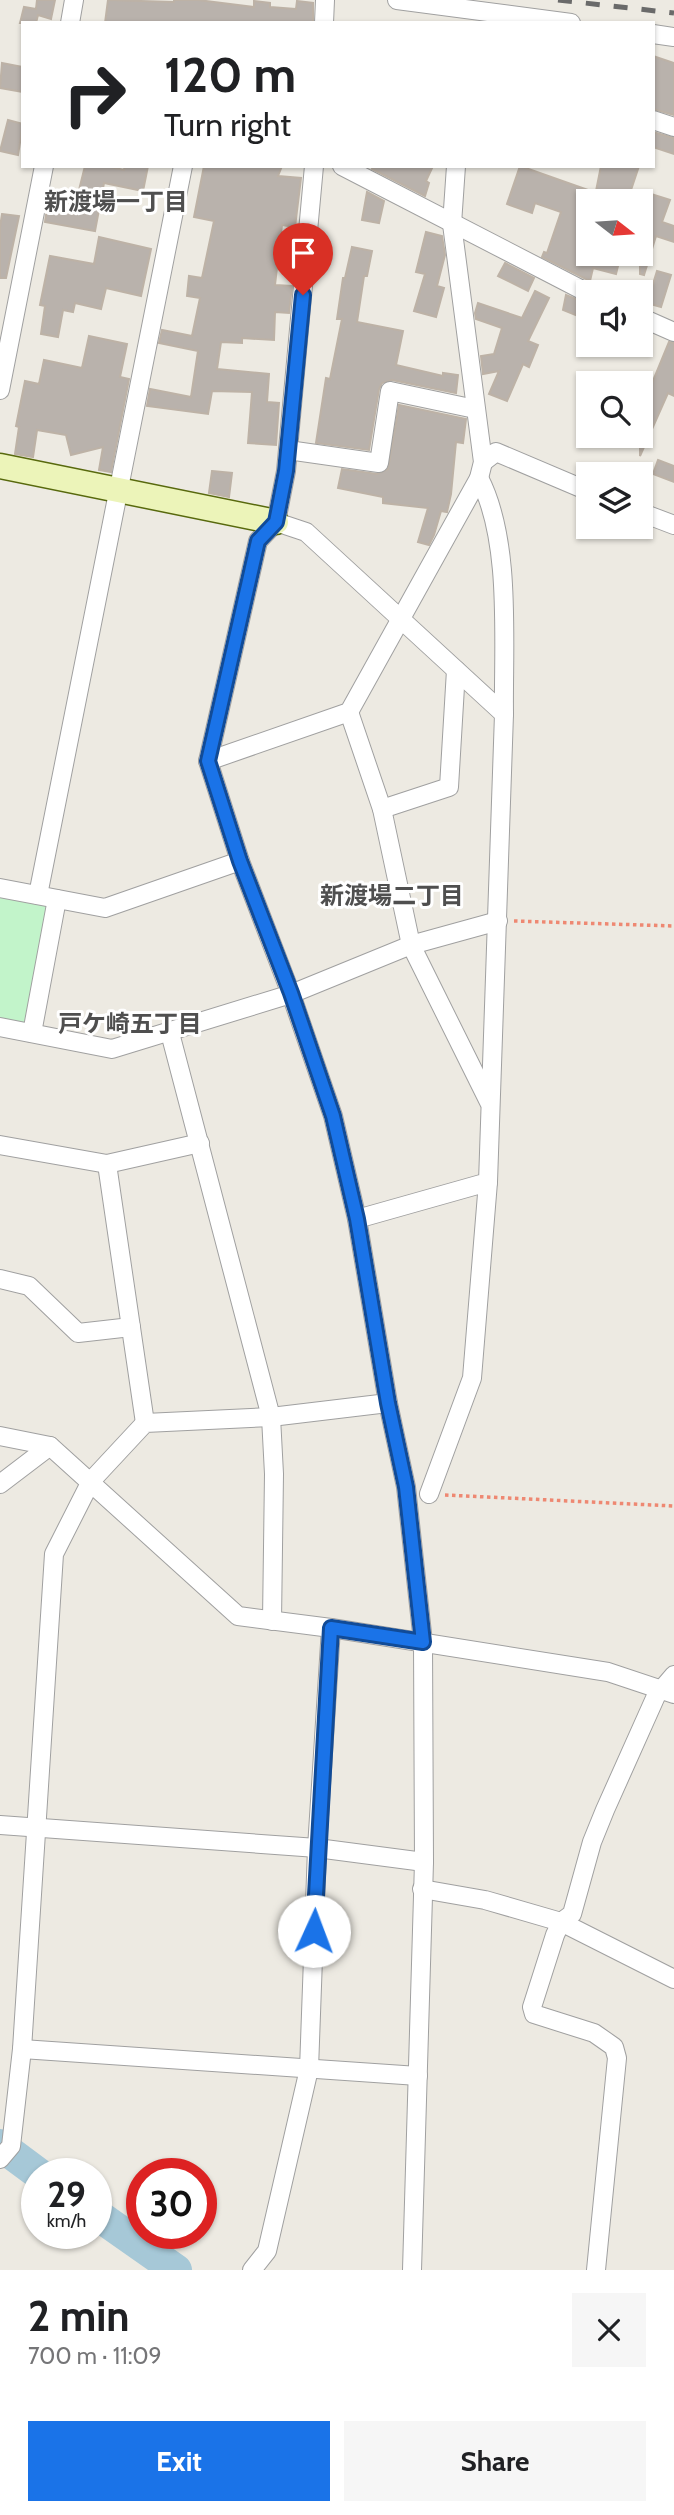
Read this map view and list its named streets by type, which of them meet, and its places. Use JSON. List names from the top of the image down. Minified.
{"districts":["新渡場一丁目","新渡場二丁目","戸ケ崎五丁目"],"north":"right","page":{"turn":["120 m","Turn right"],"speed":"29 km/h","limit":"30","heading":["2 min","700 m · 11:09"],"buttons":["Exit","Share"]}}
